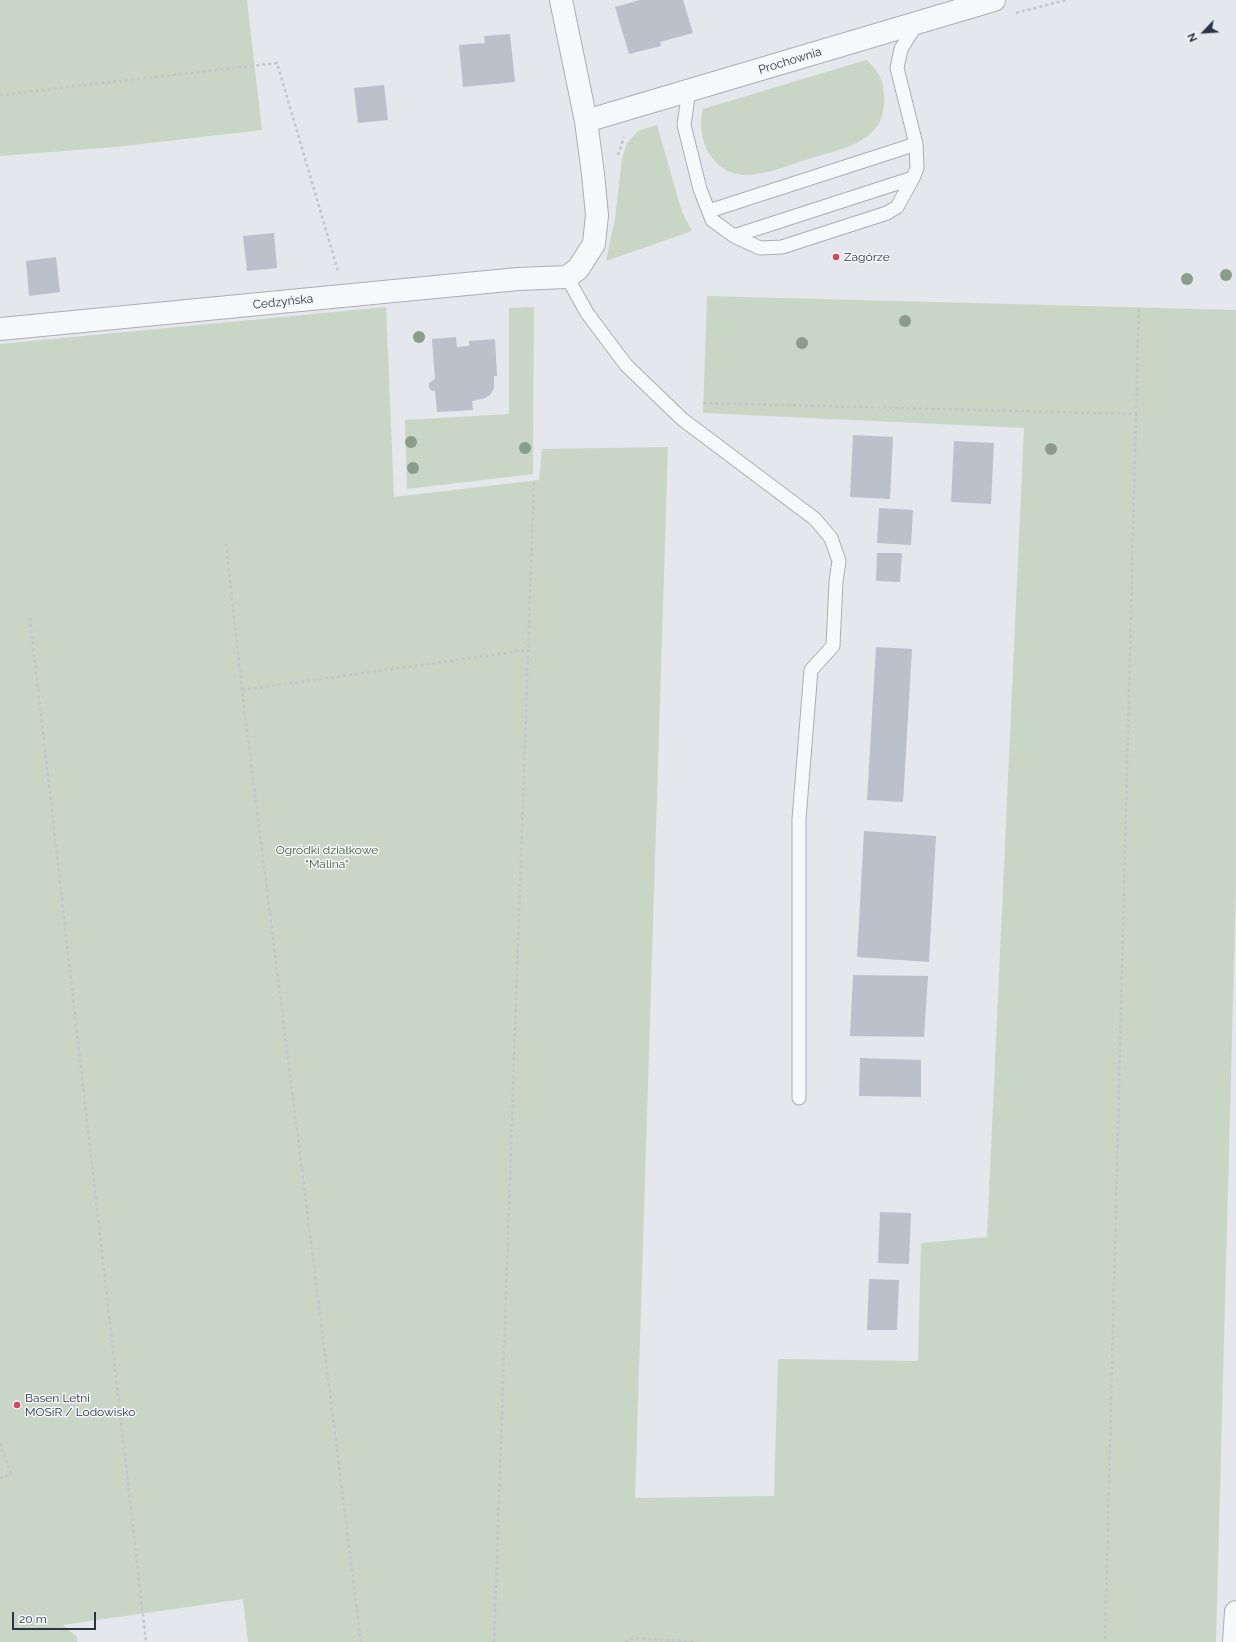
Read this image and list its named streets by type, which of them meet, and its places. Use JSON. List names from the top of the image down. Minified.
{"streets":{"street":["Prochownia","Cedzyńska"]},"parks":["Ogródki działkowe \"Malina\""],"places":["Zagórze","Basen Letni MOSiR / Lodowisko"],"scale_bar":"20 m","north":"bottom left"}
